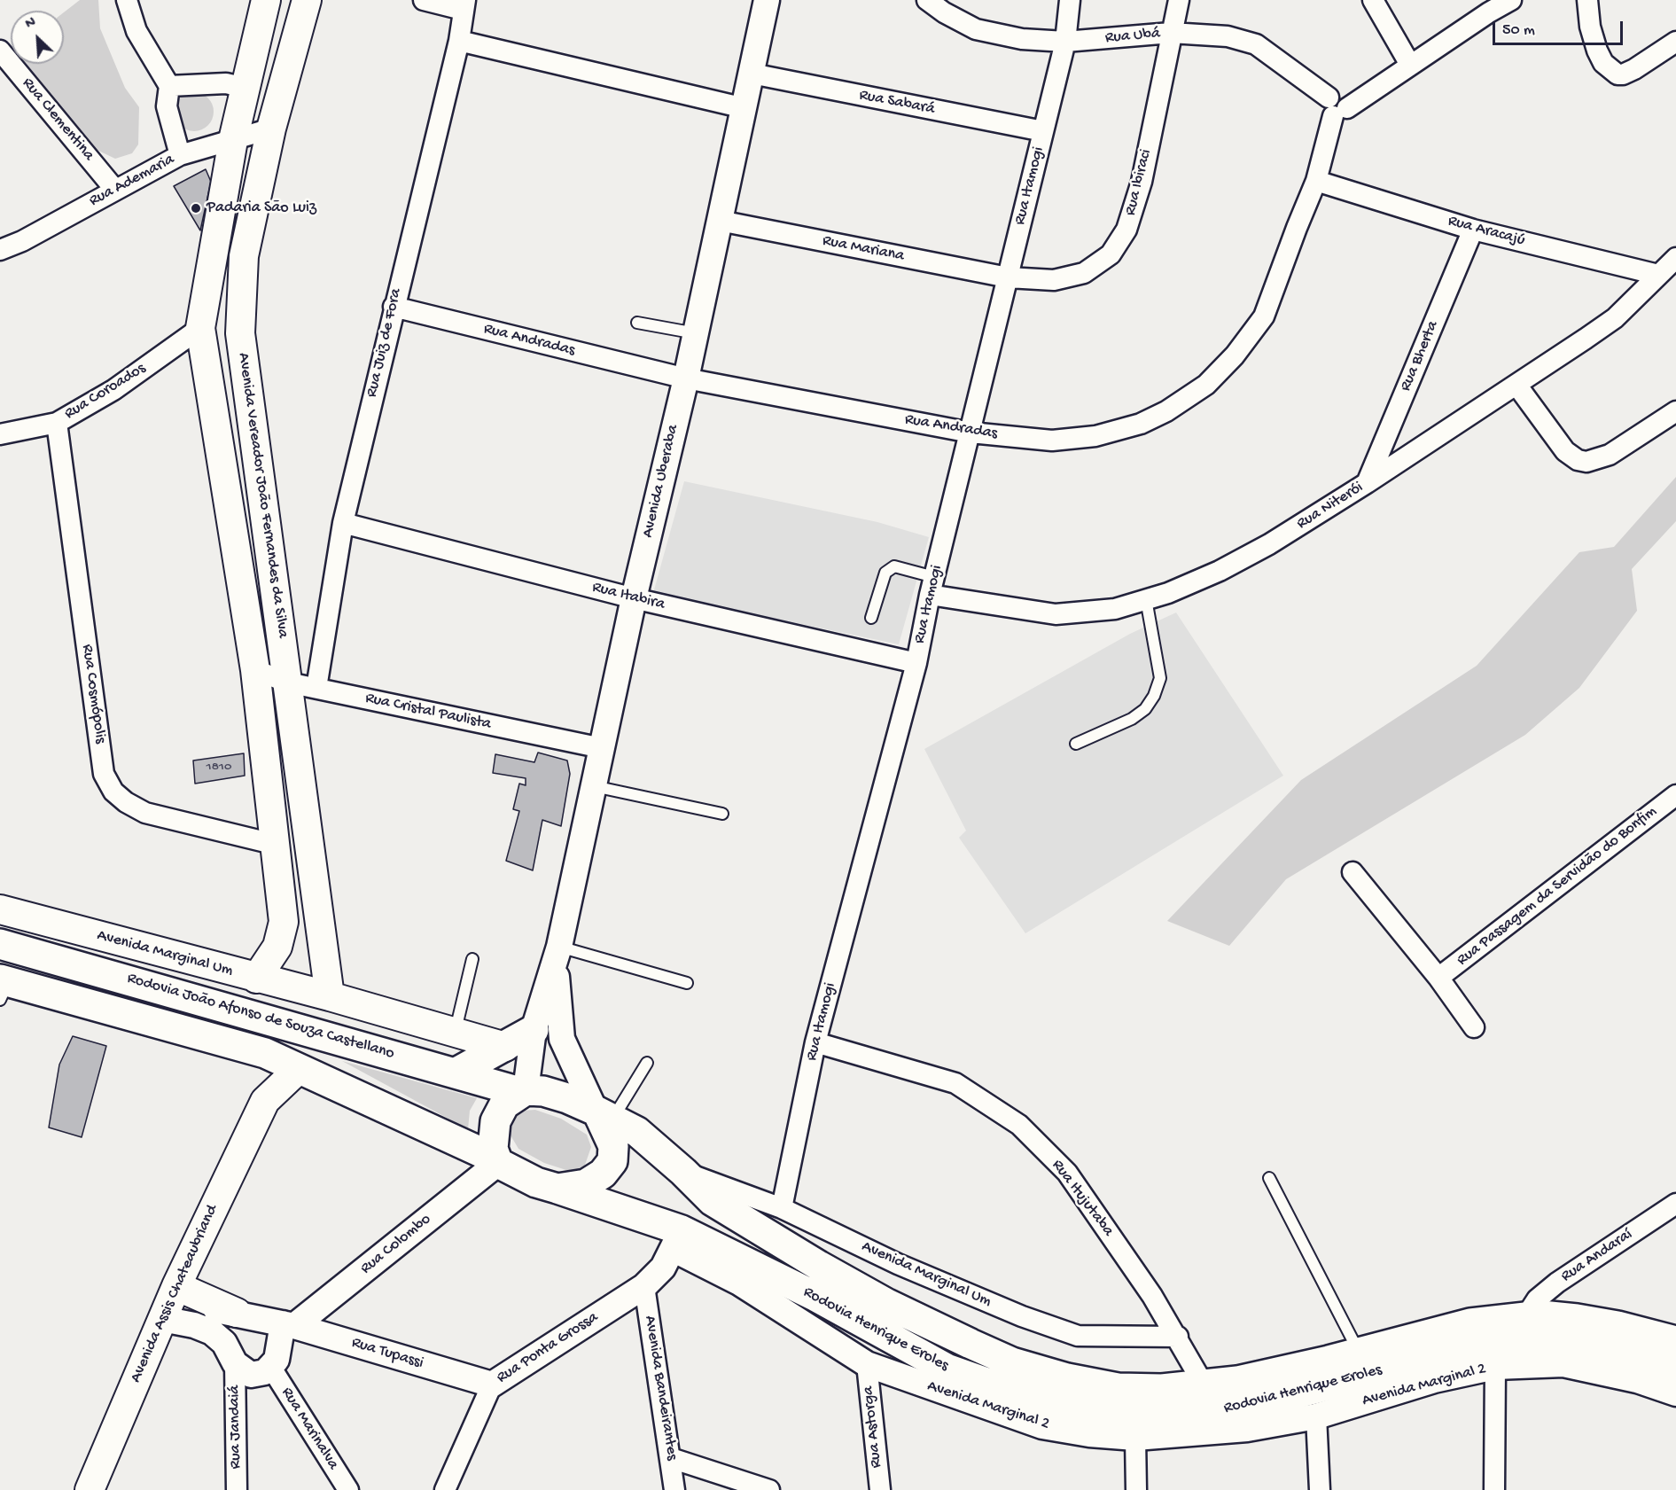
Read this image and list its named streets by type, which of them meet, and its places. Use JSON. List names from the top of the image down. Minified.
{"streets":{"main road":["Avenida Vereador João Fernandes da Silva","Avenida Marginal Um","Rodovia João Afonso de Souza Castellano","Avenida Assis Chateaubriand","Rodovia Henrique Eroles"],"street":["Rua Ubá","Rua Sabará","Rua Clementina","Rua Ademaria","Rua Ibiraci","Rua Itamogi","Rua Aracajú","Rua Mariana","Rua Andradas","Rua Juiz de Fora","Rua Bherta","Rua Coroados","Avenida Uberaba","Rua Niterói","Rua Itabira","Rua Cosmópolis","Rua Cristal Paulista","Rua Passagem da Servidão do Bonfim","Rua Itujutaba","Rua Colombo","Rua Andaraí","Rua Ponta Grossa","Rua Tupassi","Avenida Marginal 2","Avenida Bandeirantes","Rua Jandaiá","Rua Astorga","Rua Marinalva"]},"crossings":[["Rua Ubá","Rua Ibiraci"],["Rua Ubá","Rua Itamogi"],["Rua Ubá","Rua Andradas"],["Rua Sabará","Rua Itamogi"],["Rua Sabará","Avenida Uberaba"],["Rua Clementina","Rua Ademaria"],["Rua Ademaria","Avenida Vereador João Fernandes da Silva"],["Rua Ibiraci","Rua Itamogi"],["Rua Ibiraci","Rua Mariana"],["Rua Itamogi","Rua Mariana"],["Rua Itamogi","Rua Andradas"],["Rua Itamogi","Rua Niterói"],["Rua Itamogi","Rua Itabira"],["Rua Itamogi","Avenida Marginal Um"],["Rua Itamogi","Rua Itujutaba"],["Rua Aracajú","Rua Andradas"],["Rua Aracajú","Rua Bherta"],["Rua Aracajú","Rua Niterói"],["Rua Mariana","Avenida Uberaba"],["Rua Andradas","Rua Juiz de Fora"],["Rua Andradas","Avenida Uberaba"],["Rua Juiz de Fora","Rua Itabira"],["Rua Juiz de Fora","Rua Cristal Paulista"],["Rua Bherta","Rua Niterói"],["Rua Coroados","Avenida Vereador João Fernandes da Silva"],["Rua Coroados","Rua Cosmópolis"],["Avenida Uberaba","Rua Itabira"],["Avenida Uberaba","Rua Cristal Paulista"],["Avenida Uberaba","Rodovia João Afonso de Souza Castellano"],["Avenida Uberaba","Rua Colombo"],["Avenida Uberaba","Rodovia Henrique Eroles"],["Avenida Vereador João Fernandes da Silva","Rua Cosmópolis"],["Avenida Vereador João Fernandes da Silva","Rua Cristal Paulista"],["Avenida Vereador João Fernandes da Silva","Avenida Marginal Um"],["Avenida Marginal Um","Rua Itujutaba"],["Avenida Marginal Um","Rodovia Henrique Eroles"],["Rodovia João Afonso de Souza Castellano","Rua Colombo"],["Rodovia João Afonso de Souza Castellano","Avenida Assis Chateaubriand"],["Rodovia João Afonso de Souza Castellano","Rodovia Henrique Eroles"],["Rua Itujutaba","Rodovia Henrique Eroles"],["Rua Colombo","Rodovia Henrique Eroles"],["Rua Colombo","Rua Tupassi"],["Rua Andaraí","Rodovia Henrique Eroles"],["Rodovia Henrique Eroles","Rua Ponta Grossa"],["Rodovia Henrique Eroles","Avenida Marginal 2"],["Rua Ponta Grossa","Rua Tupassi"],["Rua Ponta Grossa","Avenida Marginal 2"],["Rua Ponta Grossa","Avenida Bandeirantes"],["Avenida Marginal 2","Rua Astorga"]],"places":["Padaria São Luiz"],"house_numbers":["1810"],"scale_bar":"50 m","north":"top left"}
